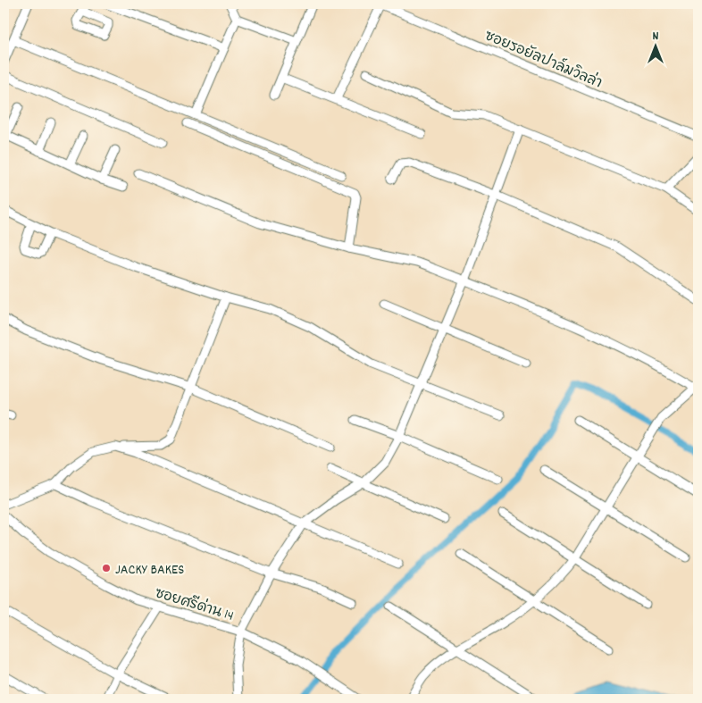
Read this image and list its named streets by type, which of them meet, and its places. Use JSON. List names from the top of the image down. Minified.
{"streets":{"street":["ซอยรอยัลปาล์มวิลล่า","ซอยศรีด่าน 14"]},"places":["JACKY BAKES"],"north":"top"}
